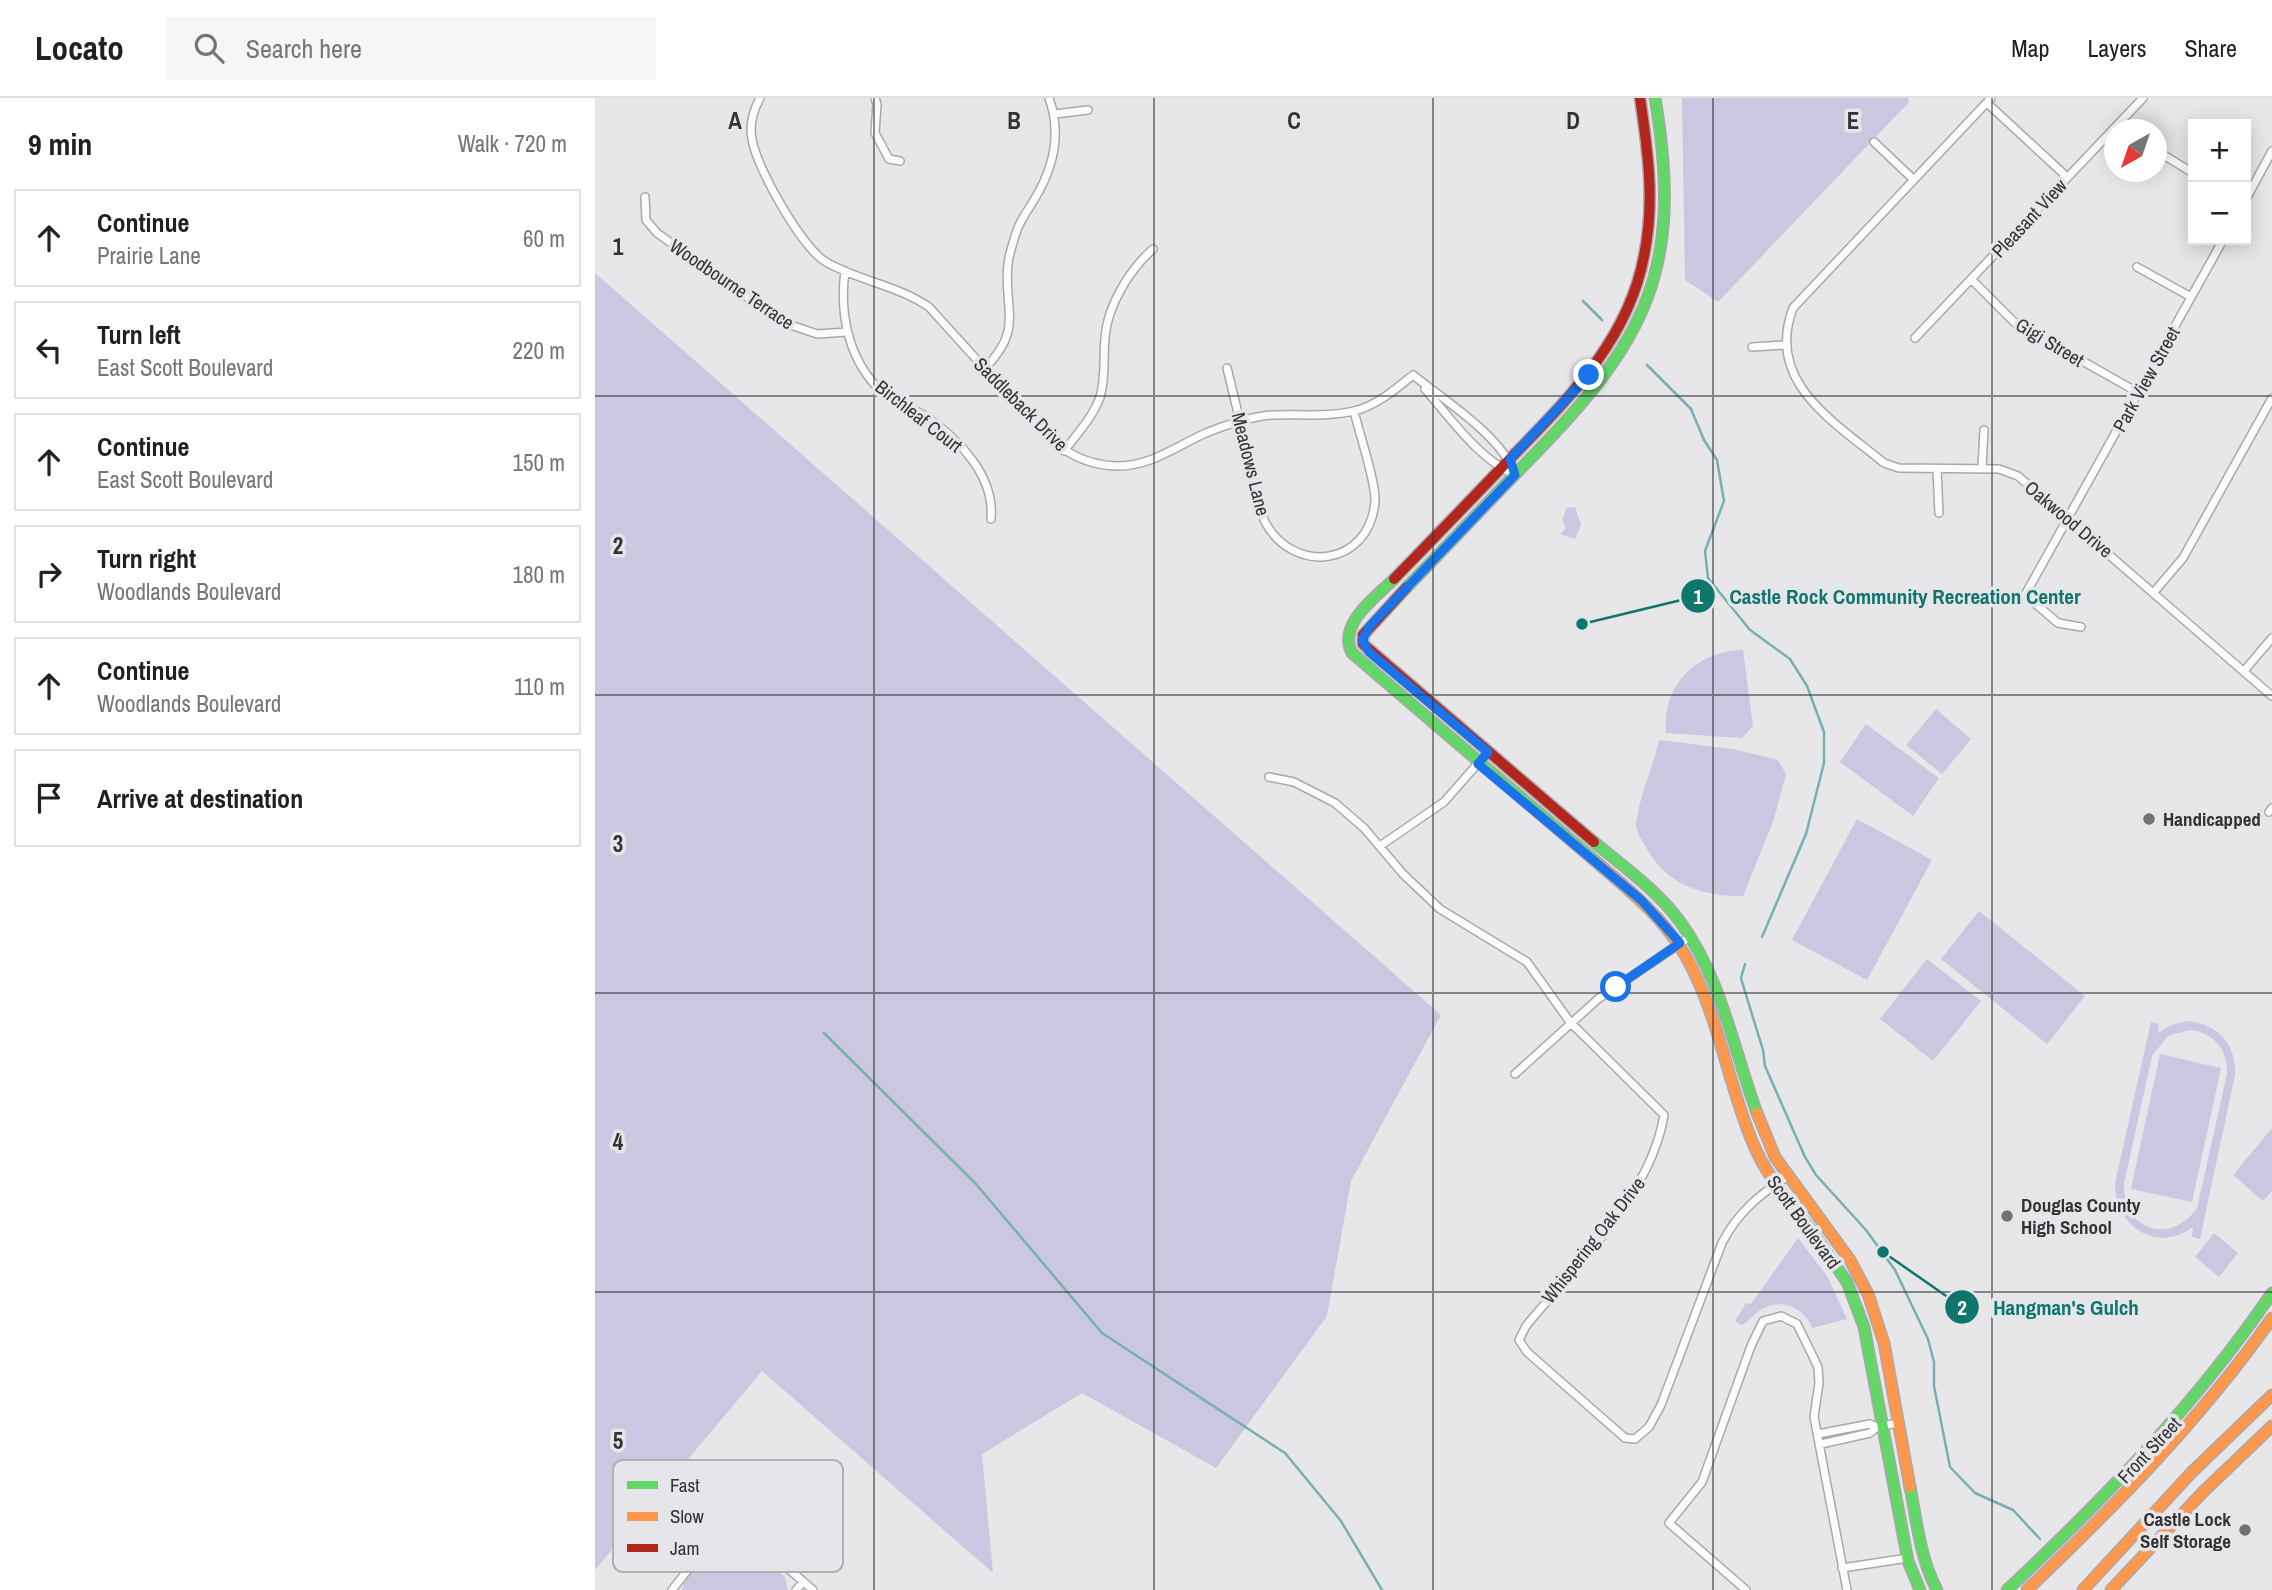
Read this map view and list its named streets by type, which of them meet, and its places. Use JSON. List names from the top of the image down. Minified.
{"streets":{"main road":["Scott Boulevard","Front Street"],"street":["Pleasant View","Woodbourne Terrace","Gigi Street","Park View Street","Saddleback Drive","Birchleaf Court","Meadows Lane","Oakwood Drive","Whispering Oak Drive"]},"crossings":[["Pleasant View","Gigi Street"],["Woodbourne Terrace","Birchleaf Court"],["Gigi Street","Park View Street"],["Park View Street","Oakwood Drive"],["Saddleback Drive","Birchleaf Court"],["Saddleback Drive","Meadows Lane"],["Scott Boulevard","Whispering Oak Drive"]],"places":["Castle Rock Community Recreation Center","Handicapped","Douglas County High School","Hangman's Gulch","Castle Lock Self Storage"],"legend":["Fast","Slow","Jam"],"north":"bottom left","page":{"header":"Locato","search":"Search here","nav":["Map","Layers","Share"],"heading":["9 min","Walk · 720 m"],"map_buttons":["+","−"],"list":[["Continue","Prairie Lane","60 m"],["Turn left","East Scott Boulevard","220 m"],["Continue","East Scott Boulevard","150 m"],["Turn right","Woodlands Boulevard","180 m"],["Continue","Woodlands Boulevard","110 m"],"Arrive at destination"]},"grid":{"columns":["A","B","C","D","E"],"rows":["1","2","3","4","5"]}}
